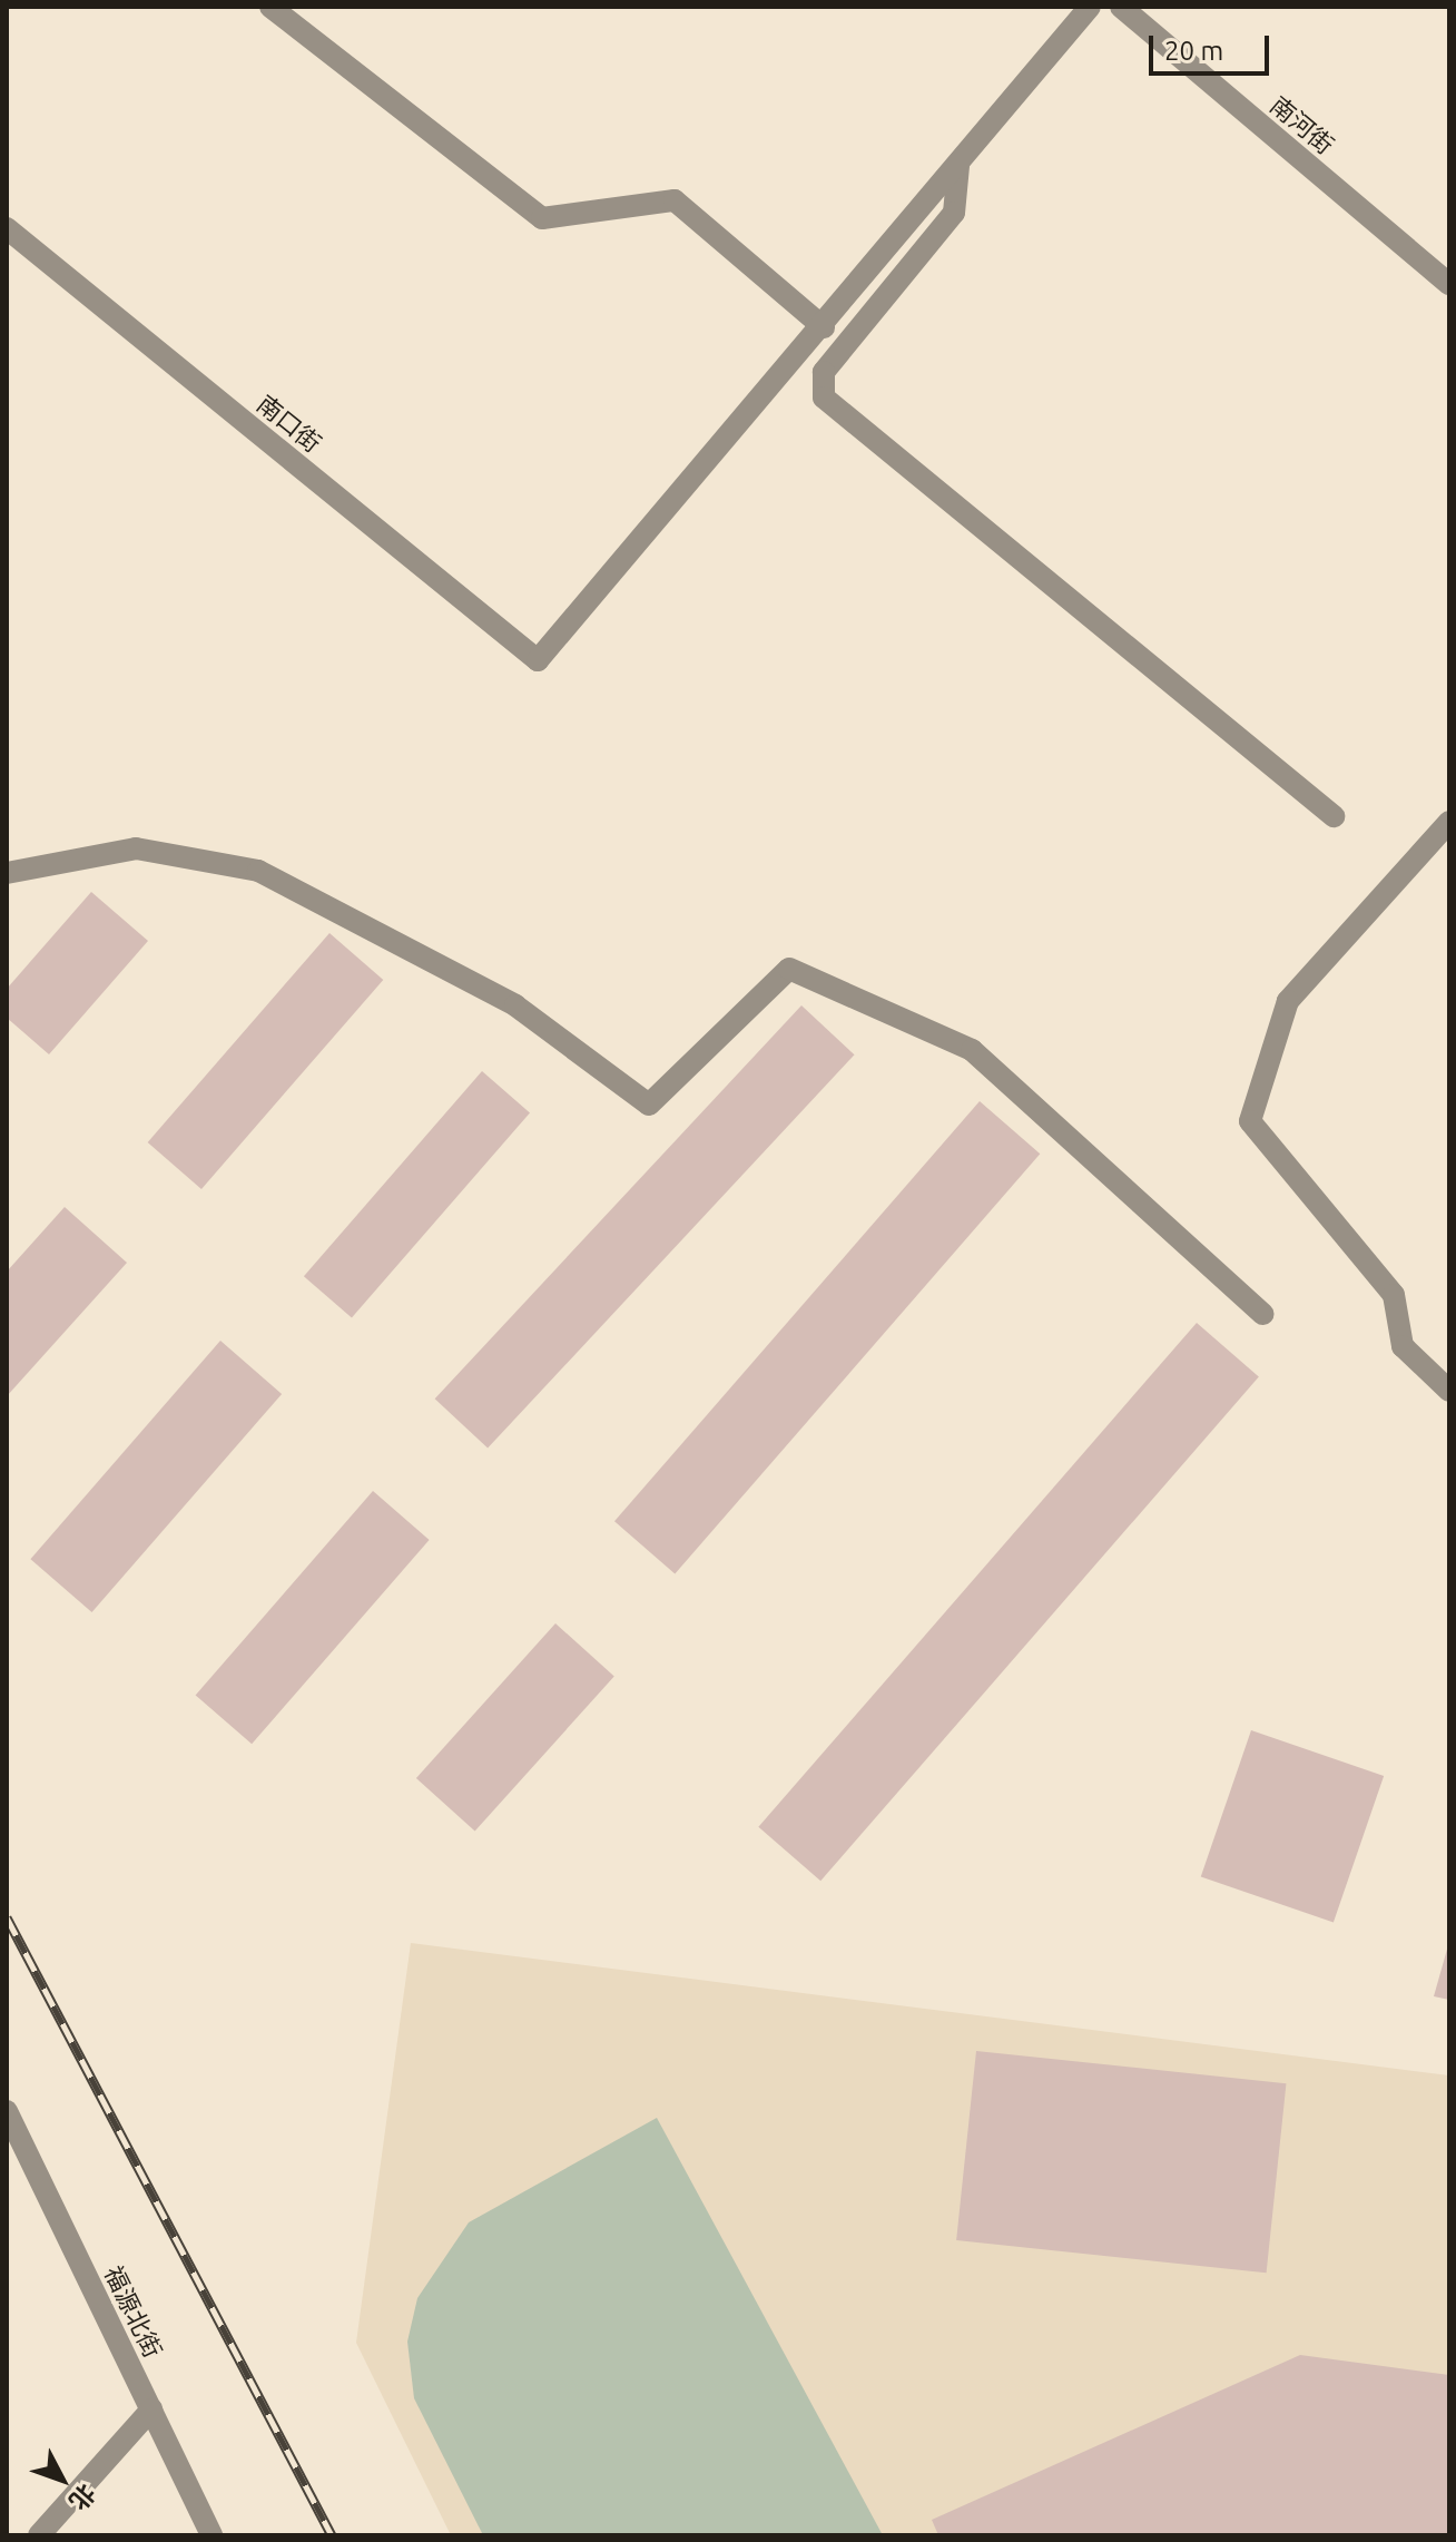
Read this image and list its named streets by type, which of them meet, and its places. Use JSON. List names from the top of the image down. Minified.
{"streets":{"street":["南河街","南口街","福源北街"]},"scale_bar":"20 m","north":"bottom right"}
